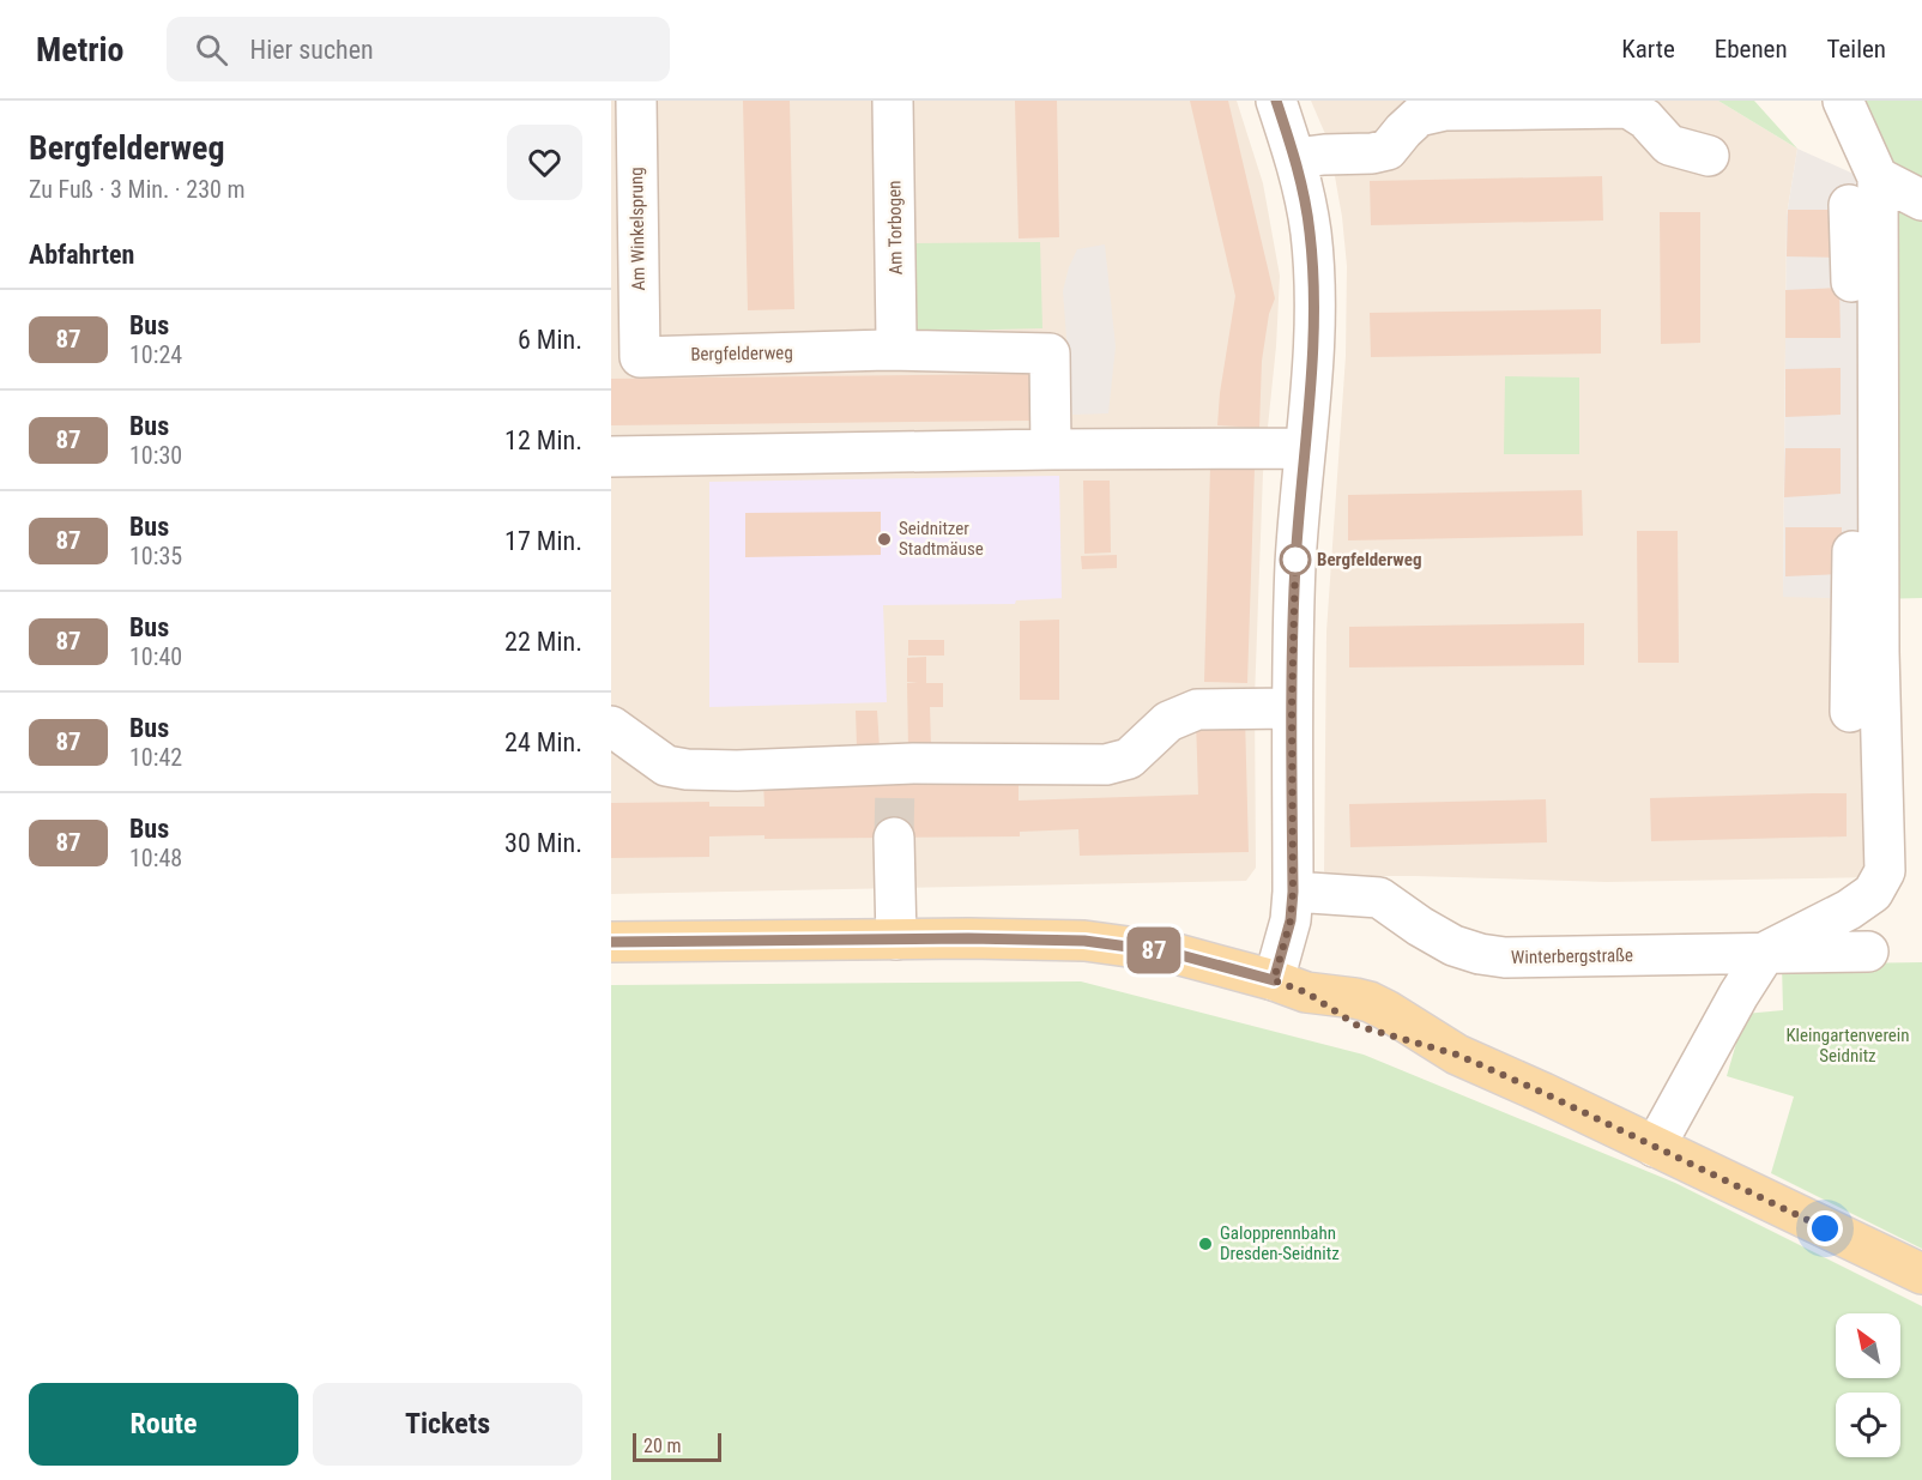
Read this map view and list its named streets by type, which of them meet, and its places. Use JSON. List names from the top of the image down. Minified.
{"streets":{"street":["Am Torbogen","Am Winkelsprung","Bergfelderweg","Winterbergstraße"]},"crossings":[["Am Torbogen","Bergfelderweg"],["Am Winkelsprung","Bergfelderweg"]],"parks":["Kleingartenverein Seidnitz"],"places":["Seidnitzer Stadtmäuse","Bergfelderweg","Galopprennbahn Dresden-Seidnitz"],"lines":["bus line 87"],"scale_bar":"20 m","north":"top left","page":{"header":"Metrio","search":"Hier suchen","nav":["Karte","Ebenen","Teilen"],"heading":[["Bergfelderweg","Zu Fuß · 3 Min. · 230 m"],"Abfahrten"],"on_map":"87","list":[{"mark":"87","name":"Bus","note":"10:24","value":"6 Min."},{"mark":"87","name":"Bus","note":"10:30","value":"12 Min."},{"mark":"87","name":"Bus","note":"10:35","value":"17 Min."},{"mark":"87","name":"Bus","note":"10:40","value":"22 Min."},{"mark":"87","name":"Bus","note":"10:42","value":"24 Min."},{"mark":"87","name":"Bus","note":"10:48","value":"30 Min."}],"buttons":["Route","Tickets"],"scale":"20 m"}}
